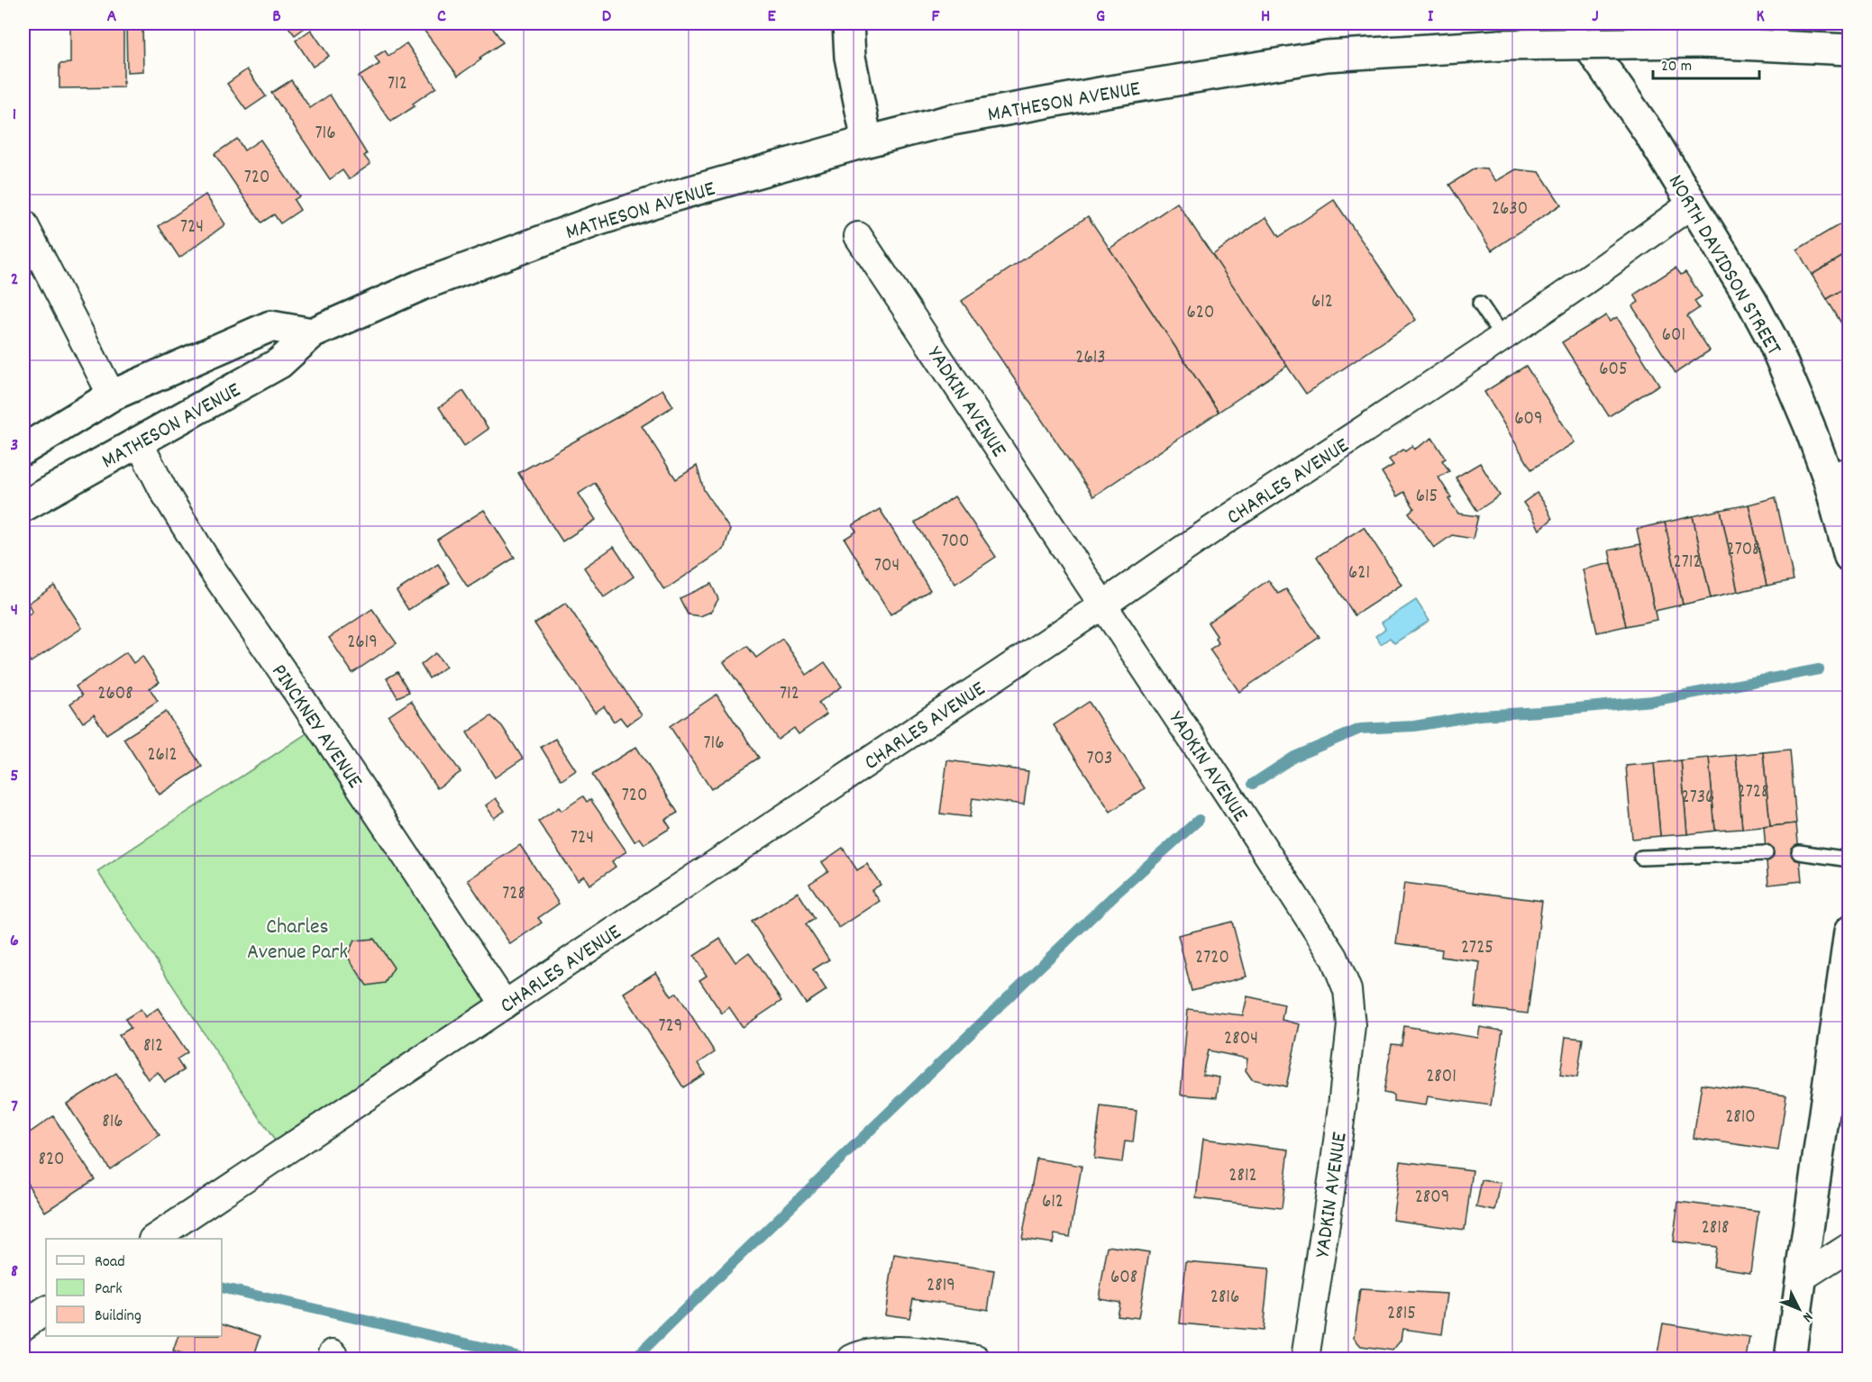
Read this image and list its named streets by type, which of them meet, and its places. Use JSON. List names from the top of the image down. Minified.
{"streets":{"street":["MATHESON AVENUE","NORTH DAVIDSON STREET","YADKIN AVENUE","CHARLES AVENUE","PINCKNEY AVENUE"]},"crossings":[["MATHESON AVENUE","PINCKNEY AVENUE"],["NORTH DAVIDSON STREET","CHARLES AVENUE"],["YADKIN AVENUE","CHARLES AVENUE"],["CHARLES AVENUE","PINCKNEY AVENUE"]],"parks":["Charles Avenue Park"],"house_numbers":["712","716","720","2630","724","612","620","601","2613","605","609","615","700","2708","2712","704","621","2619","2608","712","716","2612","703","2728","720","2736","724","728","2725","2720","729","2804","812","2801","2810","816","820","2812","2809","612","2818","608","2819","2816","2815"],"legend":["Road","Park","Building"],"scale_bar":"20 m","north":"bottom right","grid":{"columns":["A","B","C","D","E","F","G","H","I","J","K"],"rows":["1","2","3","4","5","6","7","8"]}}
